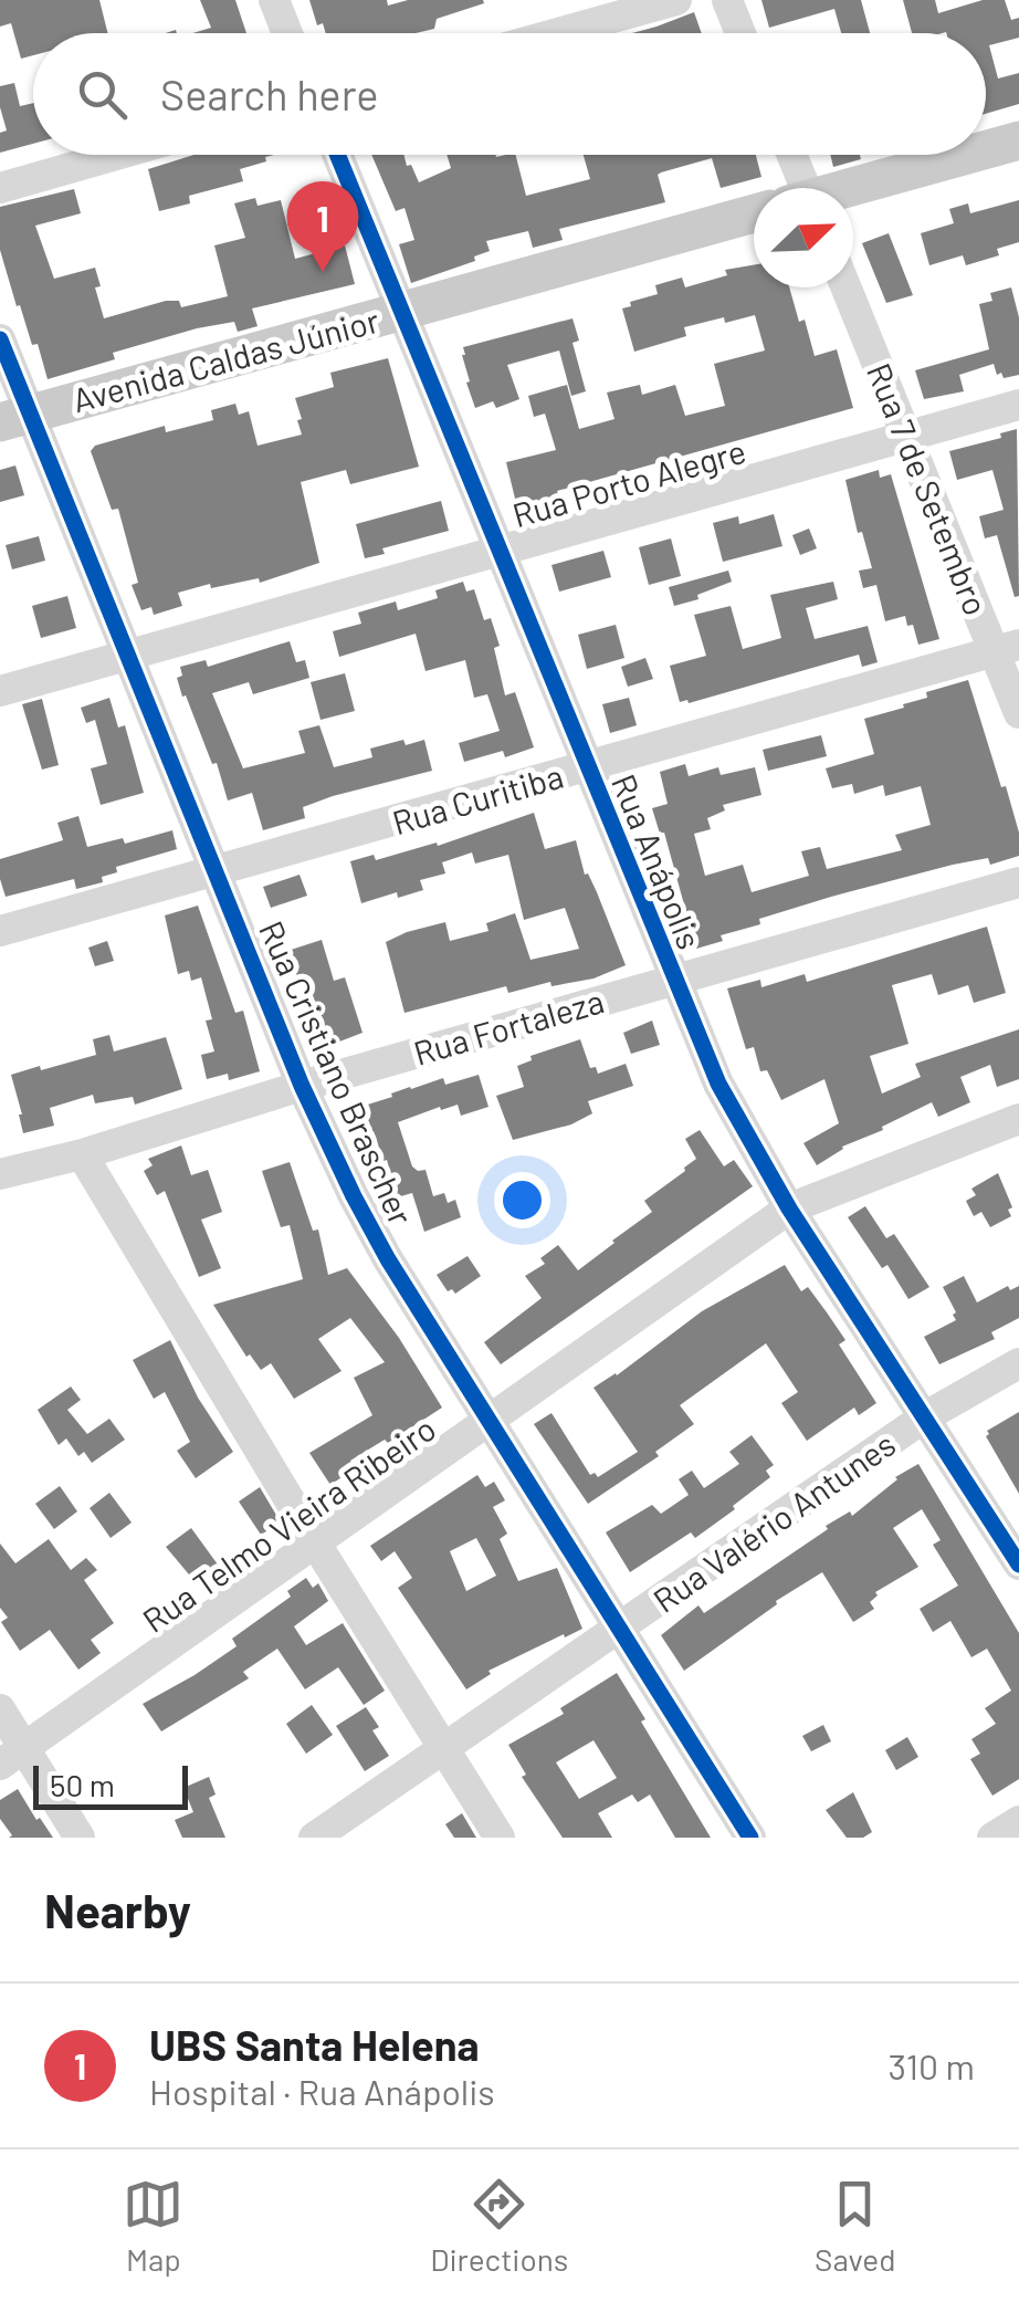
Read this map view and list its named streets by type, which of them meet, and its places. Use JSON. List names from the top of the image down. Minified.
{"streets":{"main road":["Avenida Caldas Júnior"],"street":["Rua Porto Alegre","Rua 7 de Setembro","Rua Curitiba","Rua Anápolis","Rua Fortaleza","Rua Cristiano Brascher","Rua Valério Antunes","Rua Telmo Vieira Ribeiro"]},"crossings":[["Avenida Caldas Júnior","Rua Anápolis"],["Avenida Caldas Júnior","Rua Cristiano Brascher"],["Rua Porto Alegre","Rua 7 de Setembro"],["Rua Porto Alegre","Rua Anápolis"],["Rua Porto Alegre","Rua Cristiano Brascher"],["Rua 7 de Setembro","Rua Curitiba"],["Rua Curitiba","Rua Anápolis"],["Rua Curitiba","Rua Cristiano Brascher"],["Rua Anápolis","Rua Fortaleza"],["Rua Anápolis","Rua Valério Antunes"],["Rua Anápolis","Rua Telmo Vieira Ribeiro"],["Rua Fortaleza","Rua Cristiano Brascher"],["Rua Cristiano Brascher","Rua Valério Antunes"],["Rua Cristiano Brascher","Rua Telmo Vieira Ribeiro"]],"scale_bar":"50 m","north":"top right","page":{"search":"Search here","pins":"1","scale":"50 m","heading":"Nearby","list":[{"mark":"1","name":"UBS Santa Helena","note":"Hospital · Rua Anápolis","value":"310 m"}],"nav":["Map","Directions","Saved"]}}
